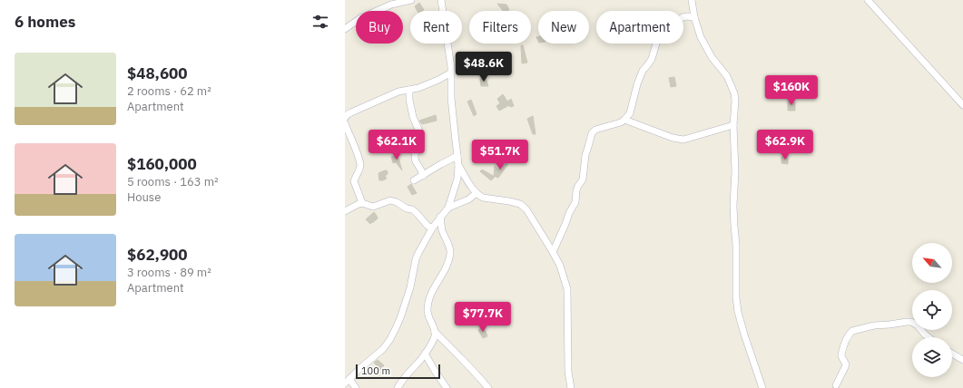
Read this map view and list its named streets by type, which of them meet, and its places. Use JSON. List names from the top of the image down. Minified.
{"scale_bar":"100 m","north":"top left","page":{"heading":"6 homes","chip":["Buy","Rent","Filters","New","Apartment"],"list":[{"name":"$48,600","note":"2 rooms · 62 m² · Apartment"},{"name":"$160,000","note":"5 rooms · 163 m² · House"},{"name":"$62,900","note":"3 rooms · 89 m² · Apartment"}],"price":["$48.6K","$160K","$62.1K","$62.9K","$51.7K","$77.7K"],"scale":"100 m"}}
